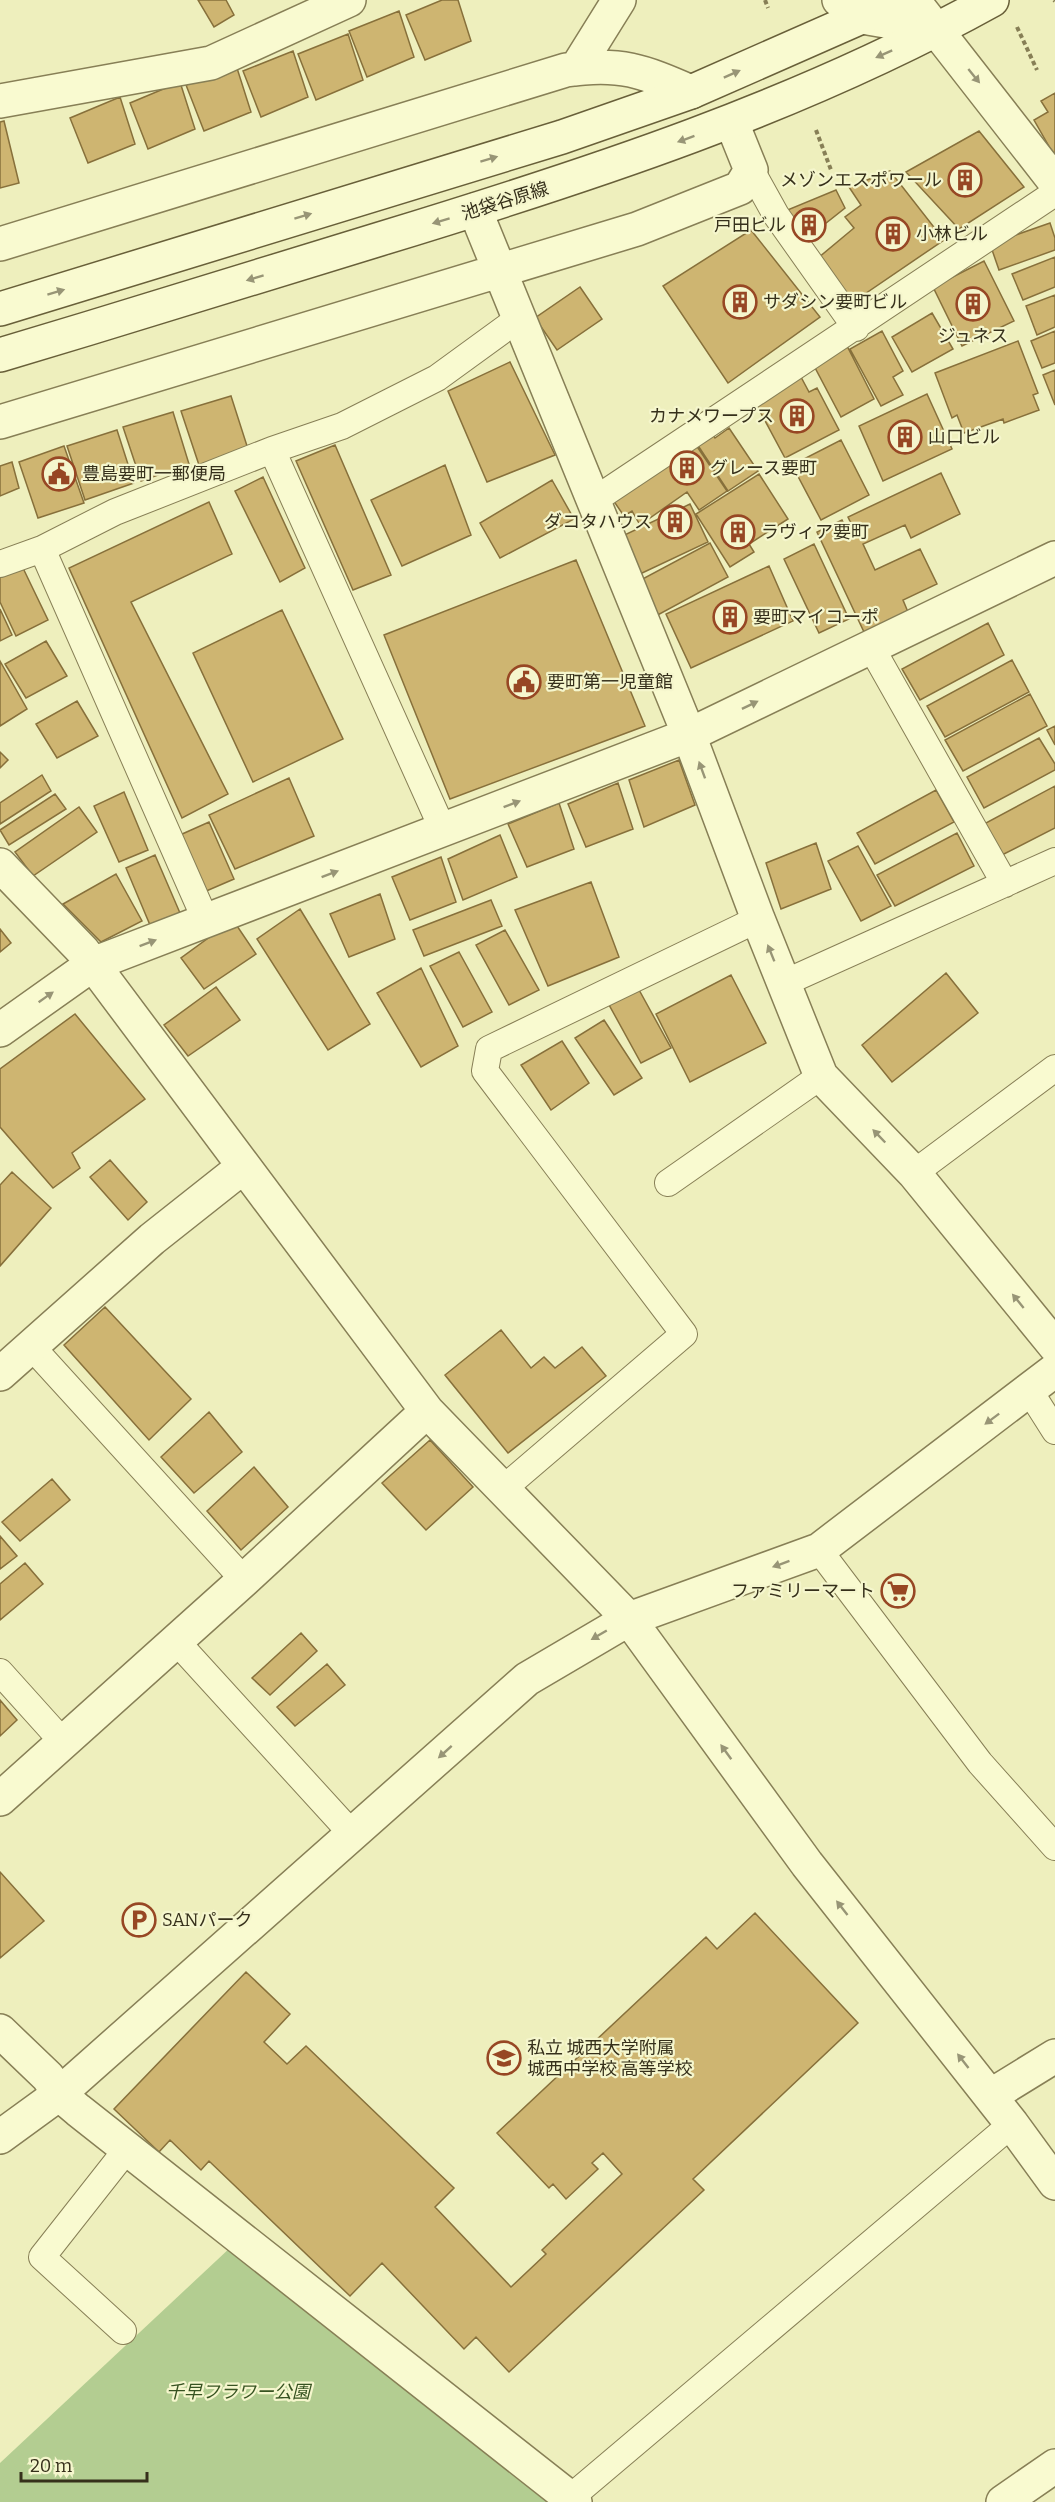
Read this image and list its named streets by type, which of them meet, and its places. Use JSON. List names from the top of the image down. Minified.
{"streets":{"street":["池袋谷原線"]},"parks":["千早フラワー公園"],"places":{"building":["メゾンエスポワール","戸田ビル","小林ビル","サダシン要町ビル","ジュネス","カナメワープス","山口ビル","グレース要町","ダコタハウス","ラヴィア要町","要町マイコーポ"],"public building":["豊島要町一郵便局","要町第一児童館"],"supermarket":["ファミリーマート"],"parking":["SANパーク"],"school or university":["私立 城西大学附属 城西中学校 高等学校"]},"scale_bar":"20 m"}
